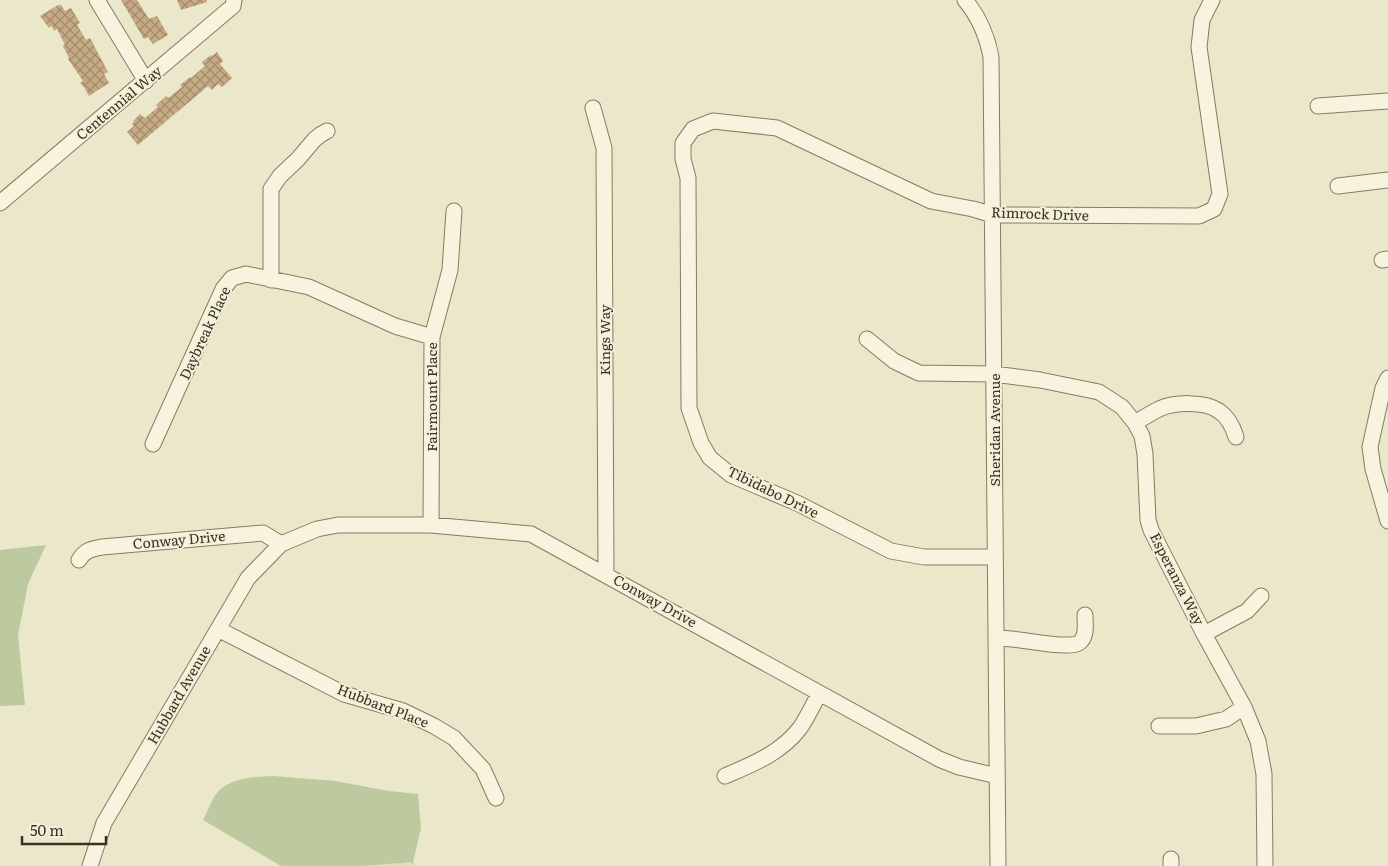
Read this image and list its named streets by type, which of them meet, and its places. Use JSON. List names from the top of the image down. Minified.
{"streets":{"street":["Centennial Way","Rimrock Drive","Daybreak Place","Kings Way","Fairmount Place","Sheridan Avenue","Tibidabo Drive","Conway Drive","Esperanza Way","Hubbard Avenue","Hubbard Place"]},"crossings":[["Rimrock Drive","Sheridan Avenue"],["Rimrock Drive","Tibidabo Drive"],["Daybreak Place","Fairmount Place"],["Kings Way","Conway Drive"],["Fairmount Place","Conway Drive"],["Sheridan Avenue","Tibidabo Drive"],["Sheridan Avenue","Conway Drive"],["Sheridan Avenue","Esperanza Way"],["Conway Drive","Hubbard Avenue"],["Hubbard Avenue","Hubbard Place"]],"scale_bar":"50 m"}
